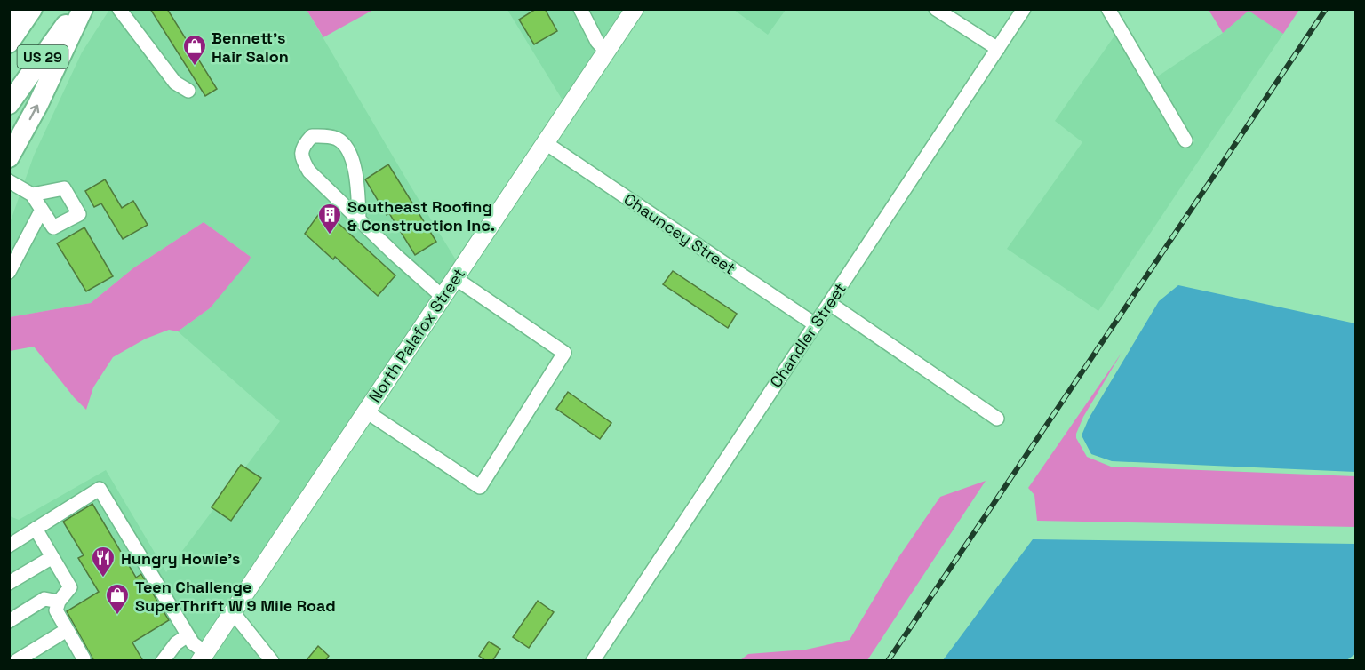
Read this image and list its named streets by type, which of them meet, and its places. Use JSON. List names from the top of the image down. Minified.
{"streets":{"highway":["US 29"],"main road":["North Palafox Street"],"street":["Chauncey Street","Chandler Street"]},"crossings":[["Chauncey Street","North Palafox Street"],["Chauncey Street","Chandler Street"]],"places":{"shop":["Bennett's Hair Salon","Teen Challenge SuperThrift W 9 Mile Road"],"building":["Southeast Roofing & Construction Inc."],"restaurant":["Hungry Howie's"]}}
